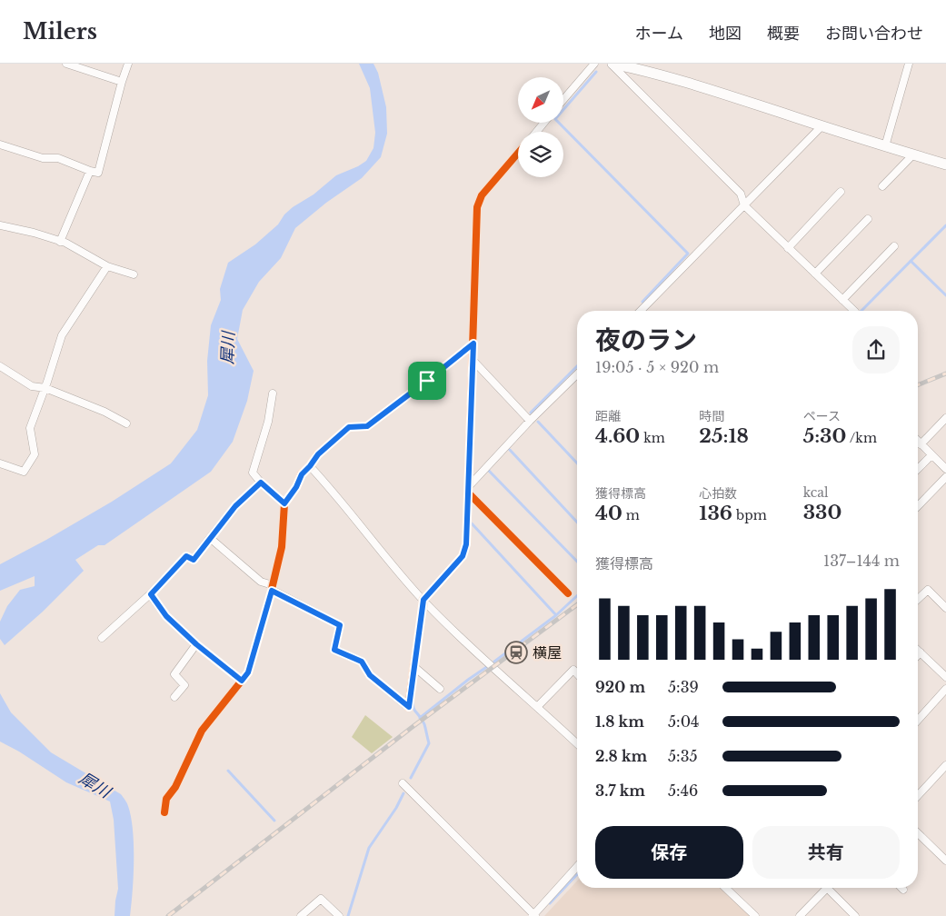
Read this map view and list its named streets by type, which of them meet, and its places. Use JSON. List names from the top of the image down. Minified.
{"water":["犀川"],"places":{"station":["横屋"]},"north":"bottom left","page":{"header":"Milers","nav":["ホーム","地図","概要","お問い合わせ"],"heading":["夜のラン","19:05 · 5 × 920 m"],"stats":[["距離","4.60 km"],["時間","25:18"],["ペース","5:30 /km"],["獲得標高","40 m"],["心拍数","136 bpm"],["kcal","330"]],"chart":["獲得標高","137–144 m"],"list":[{"name":"920 m","note":"5:39"},{"name":"1.8 km","note":"5:04"},{"name":"2.8 km","note":"5:35"},{"name":"3.7 km","note":"5:46"}],"buttons":["保存","共有"]}}
